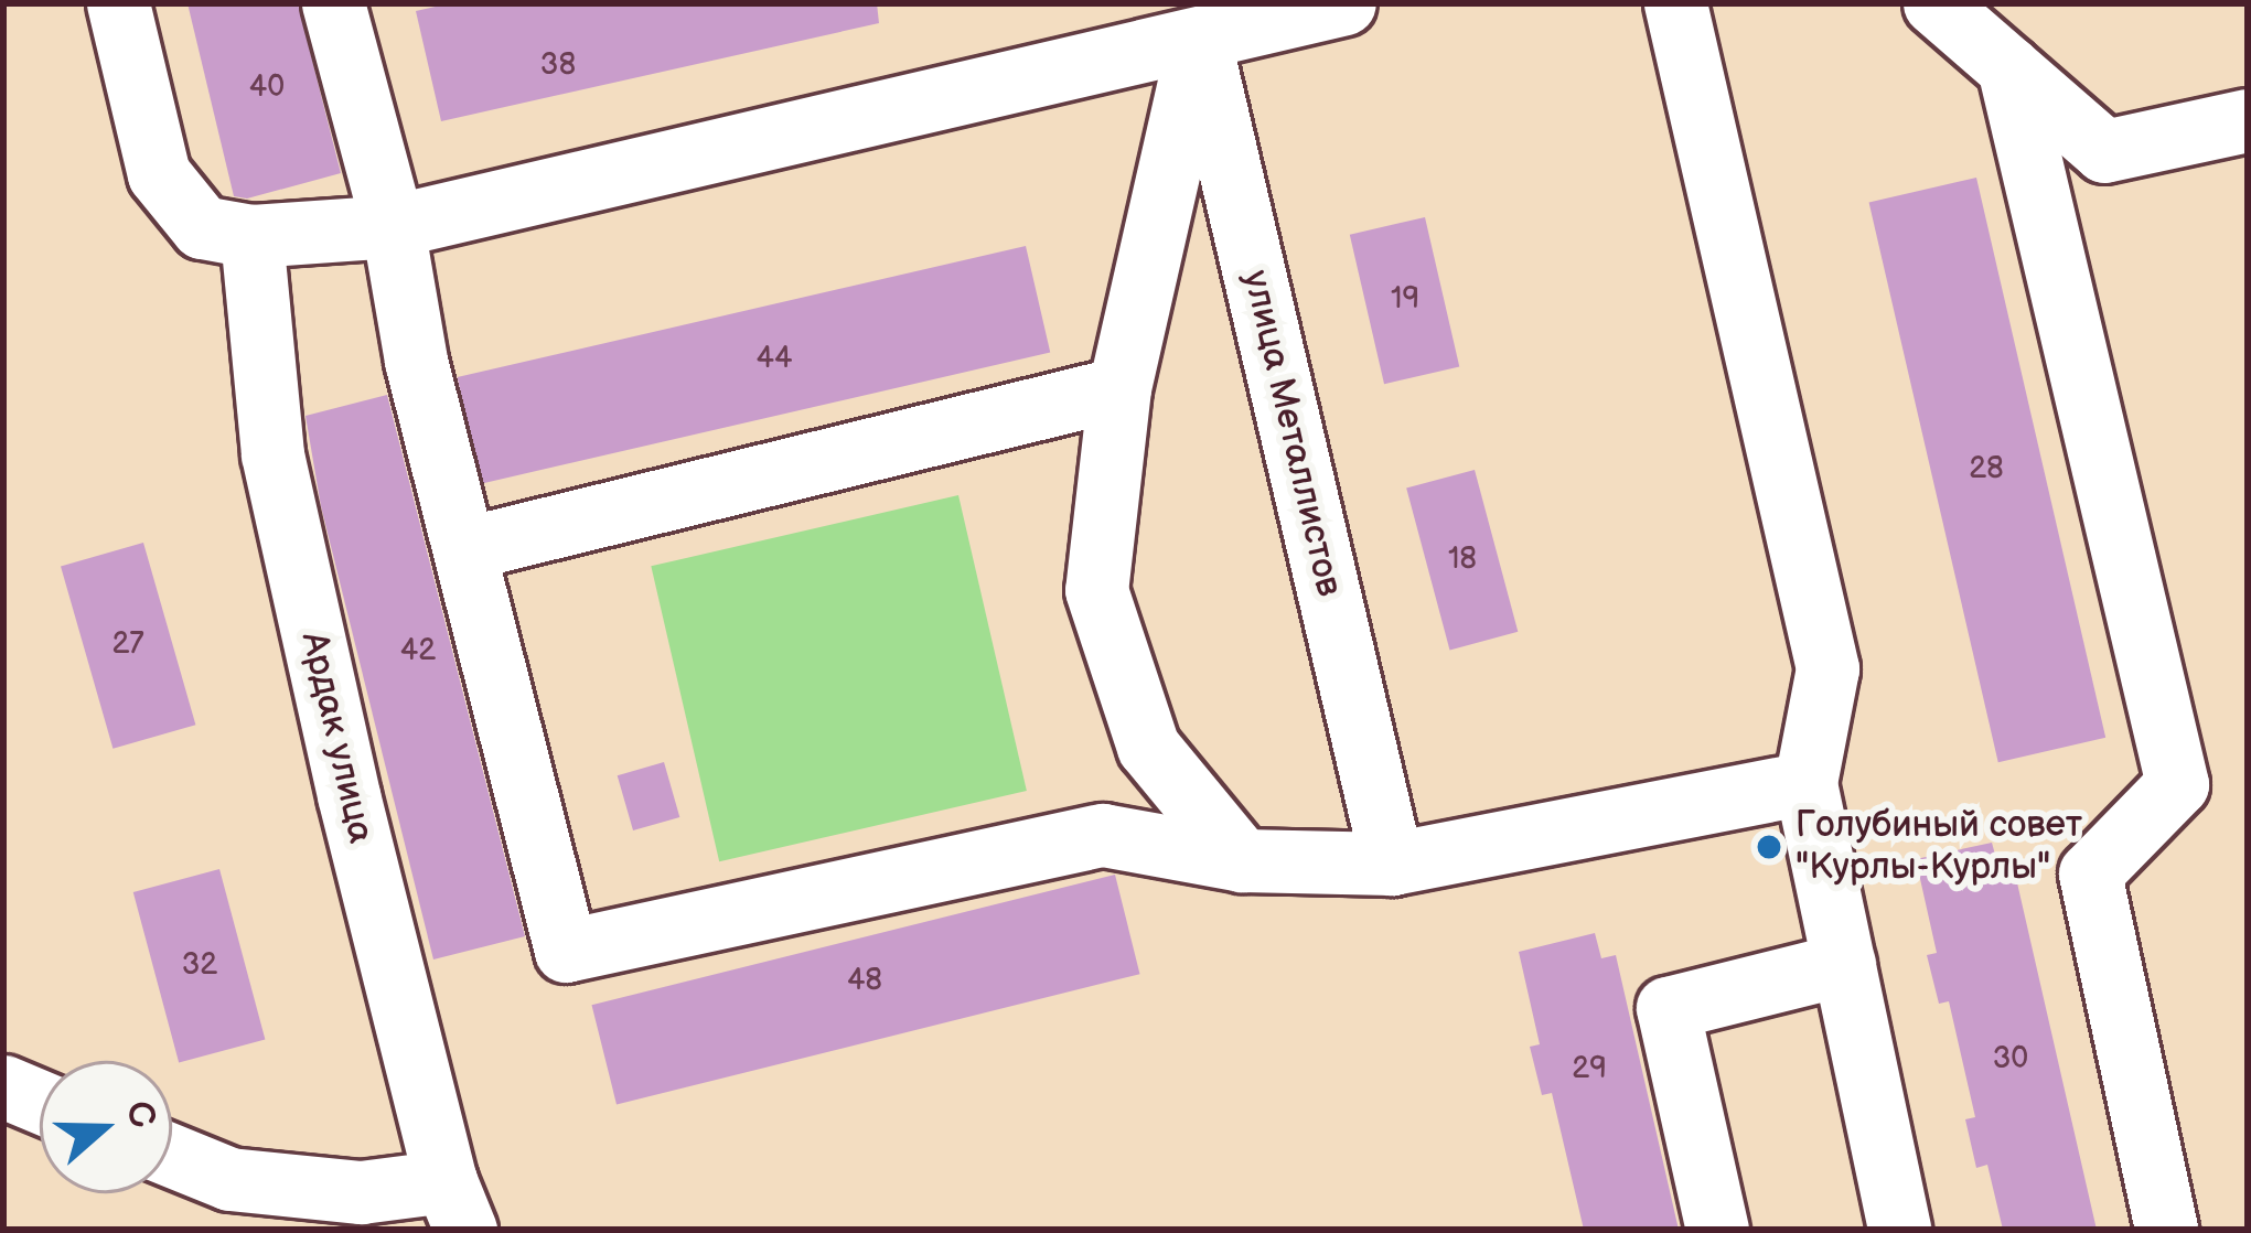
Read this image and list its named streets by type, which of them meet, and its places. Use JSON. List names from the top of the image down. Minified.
{"streets":{"street":["улица Металлистов","Ардак улица"]},"places":["Голубиный совет \"Курлы-Курлы\""],"house_numbers":["38","40","19","44","28","18","27","42","32","48","30","29"],"north":"right"}
